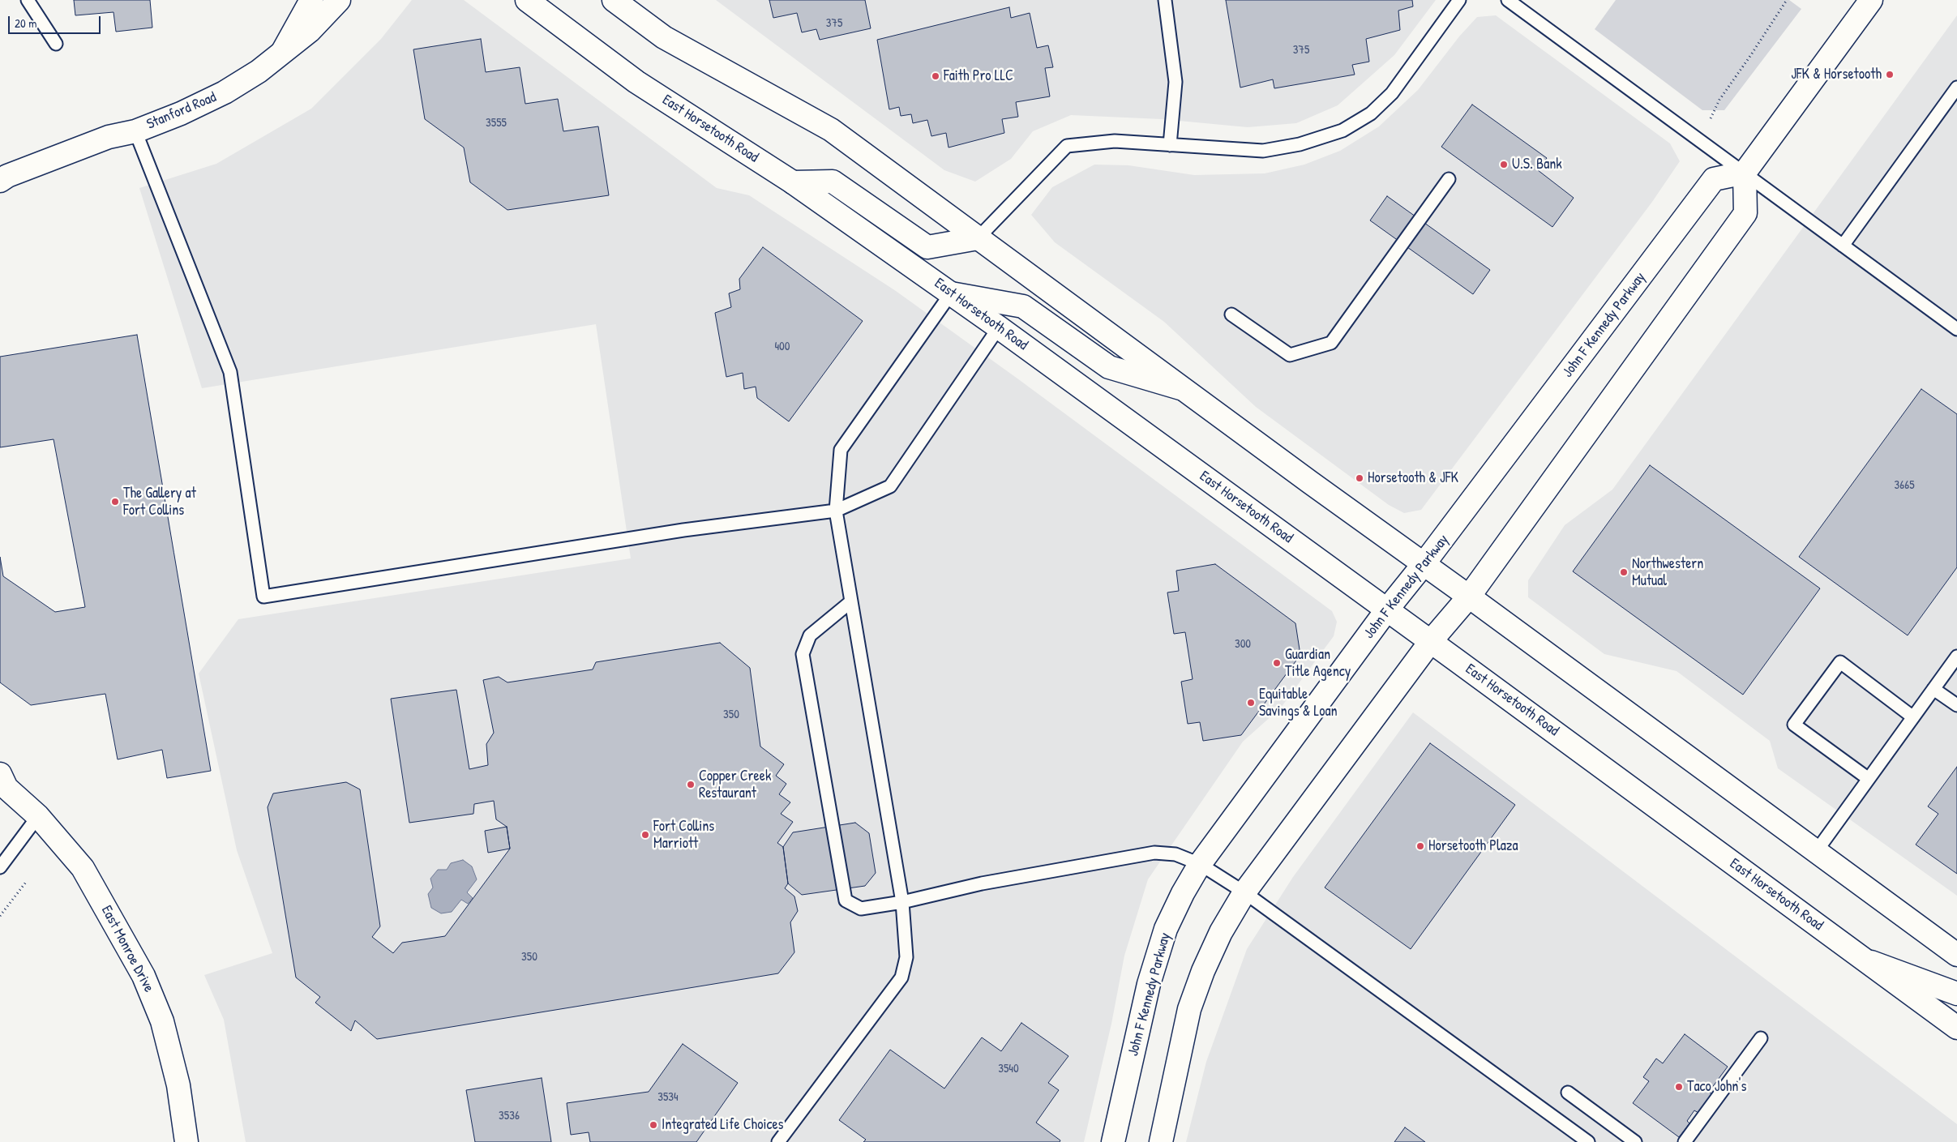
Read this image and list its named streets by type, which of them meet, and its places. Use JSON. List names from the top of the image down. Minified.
{"streets":{"street":["Stanford Road","East Horsetooth Road","John F Kennedy Parkway","East Monroe Drive"]},"crossings":[["East Horsetooth Road","John F Kennedy Parkway"]],"places":["JFK & Horsetooth","Faith Pro LLC","U.S. Bank","Horsetooth & JFK","The Gallery at Fort Collins","Northwestern Mutual","Guardian Title Agency","Equitable Savings & Loan","Copper Creek Restaurant","Fort Collins Marriott","Horsetooth Plaza","Taco John's","Integrated Life Choices"],"house_numbers":["375","375","3555","400","3665","300","350","350","3540","3534","3536"],"scale_bar":"20 m"}
